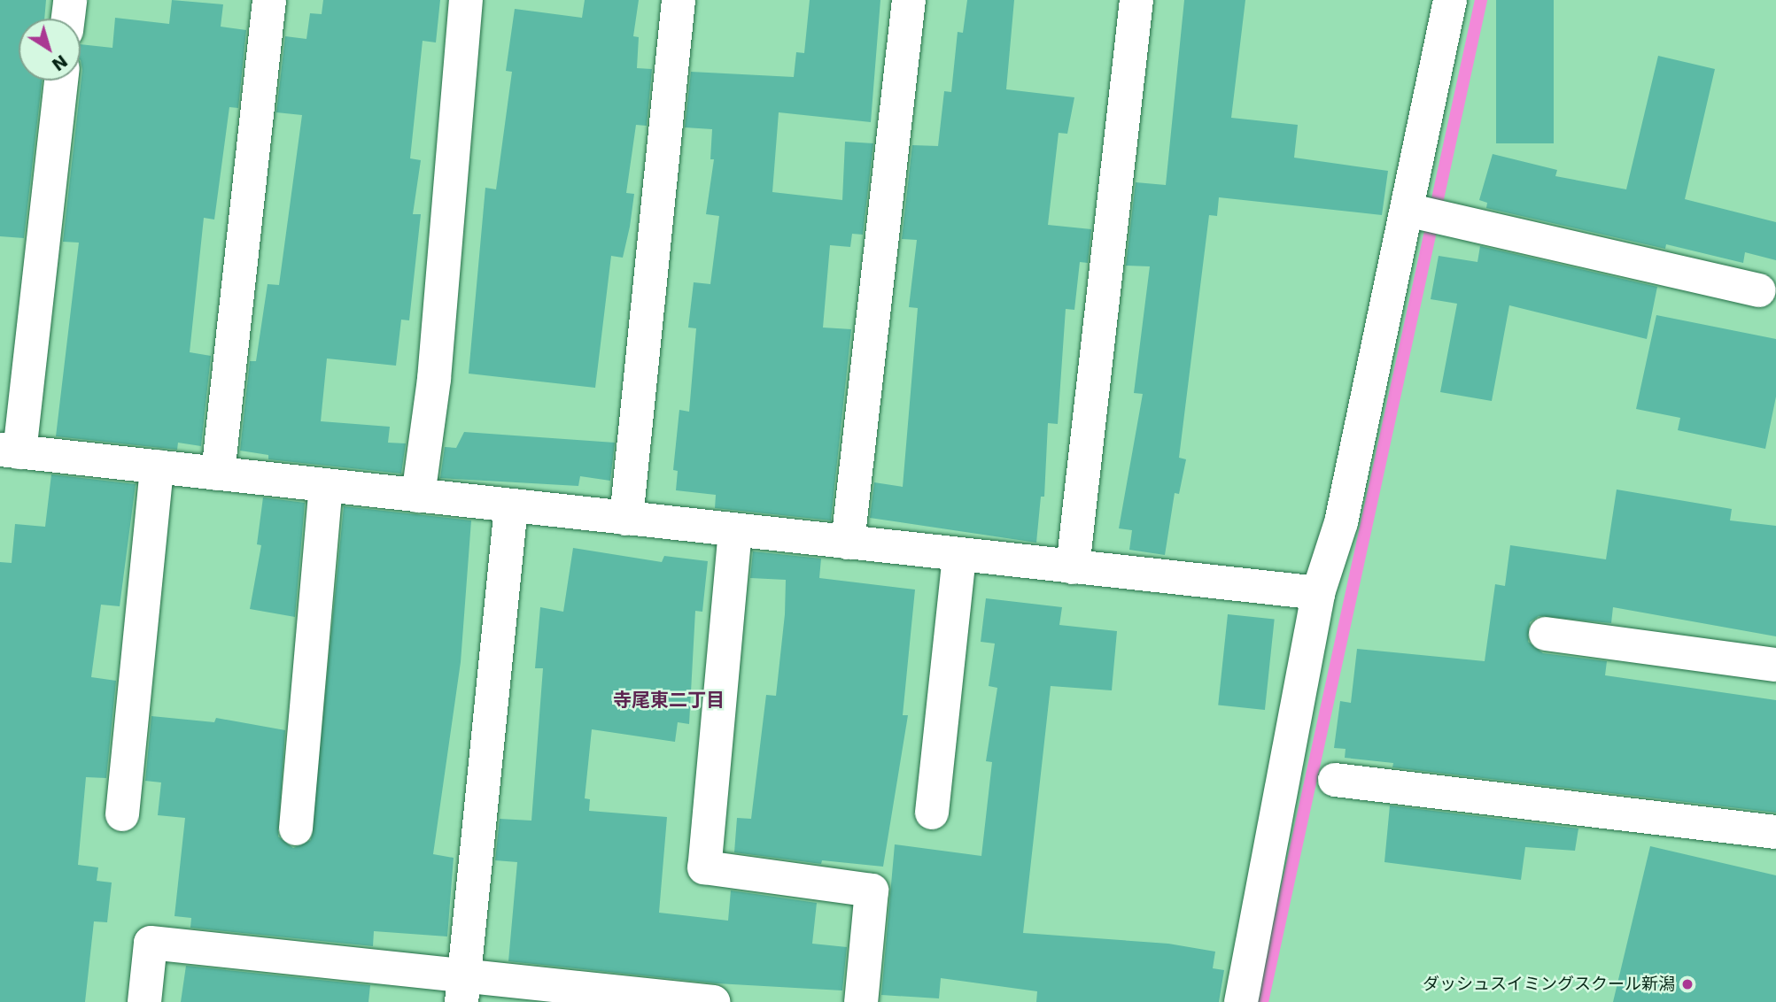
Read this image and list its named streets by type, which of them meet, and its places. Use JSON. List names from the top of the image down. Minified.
{"districts":["寺尾東二丁目"],"places":["ダッシュスイミングスクール新潟"],"north":"bottom right"}
